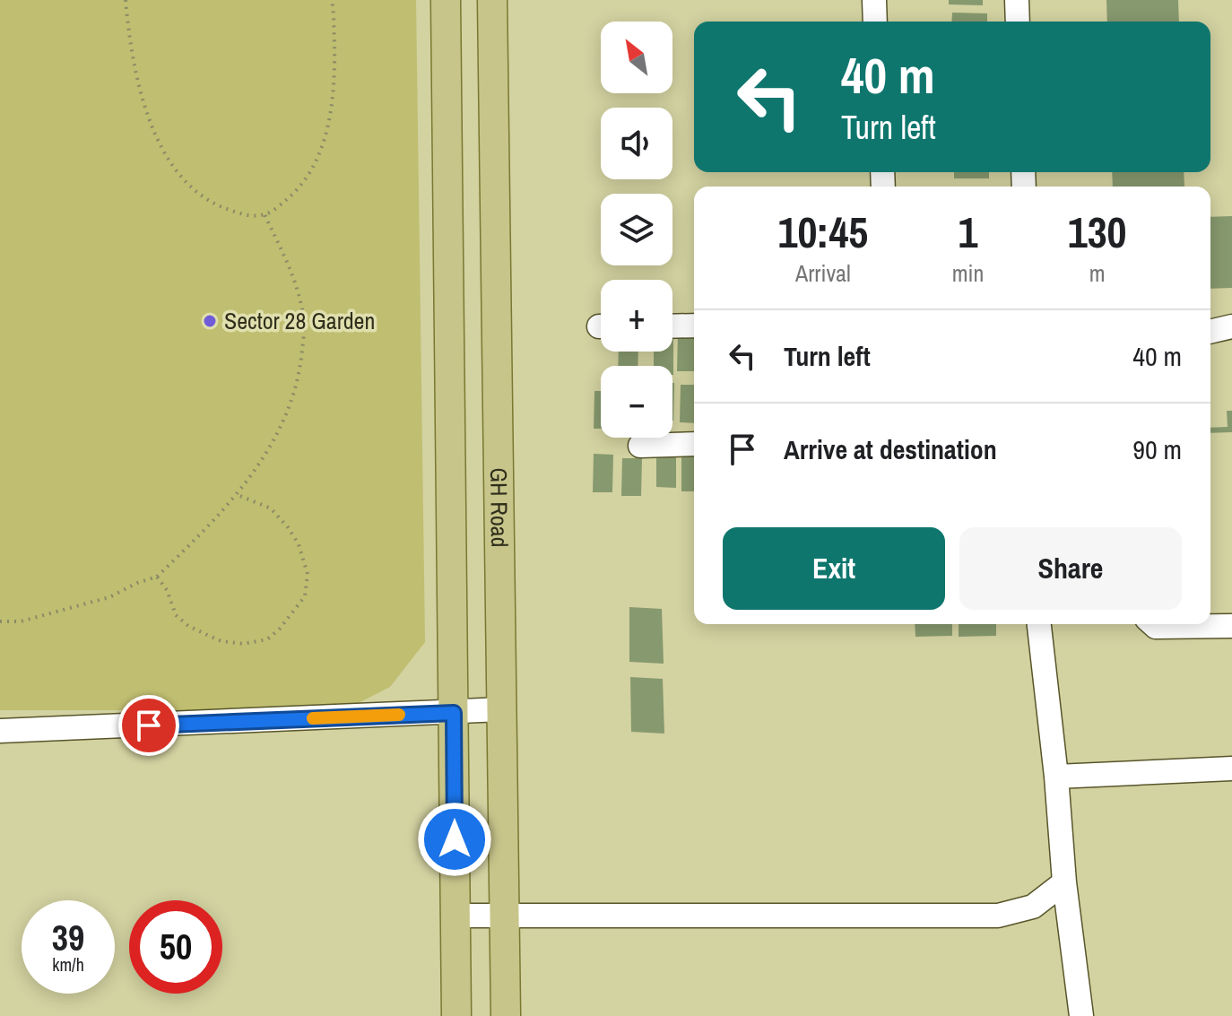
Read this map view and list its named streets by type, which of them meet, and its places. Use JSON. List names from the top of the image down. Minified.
{"streets":{"main road":["GH Road"]},"places":["Sector 28 Garden"],"north":"top left","page":{"map_buttons":["+","−"],"turn":["40 m","Turn left"],"eta":["10:45","Arrival","1","min","130","m"],"list":[{"name":"Turn left","value":"40 m"},{"name":"Arrive at destination","value":"90 m"}],"buttons":["Exit","Share"],"speed":"39 km/h","limit":"50"}}
